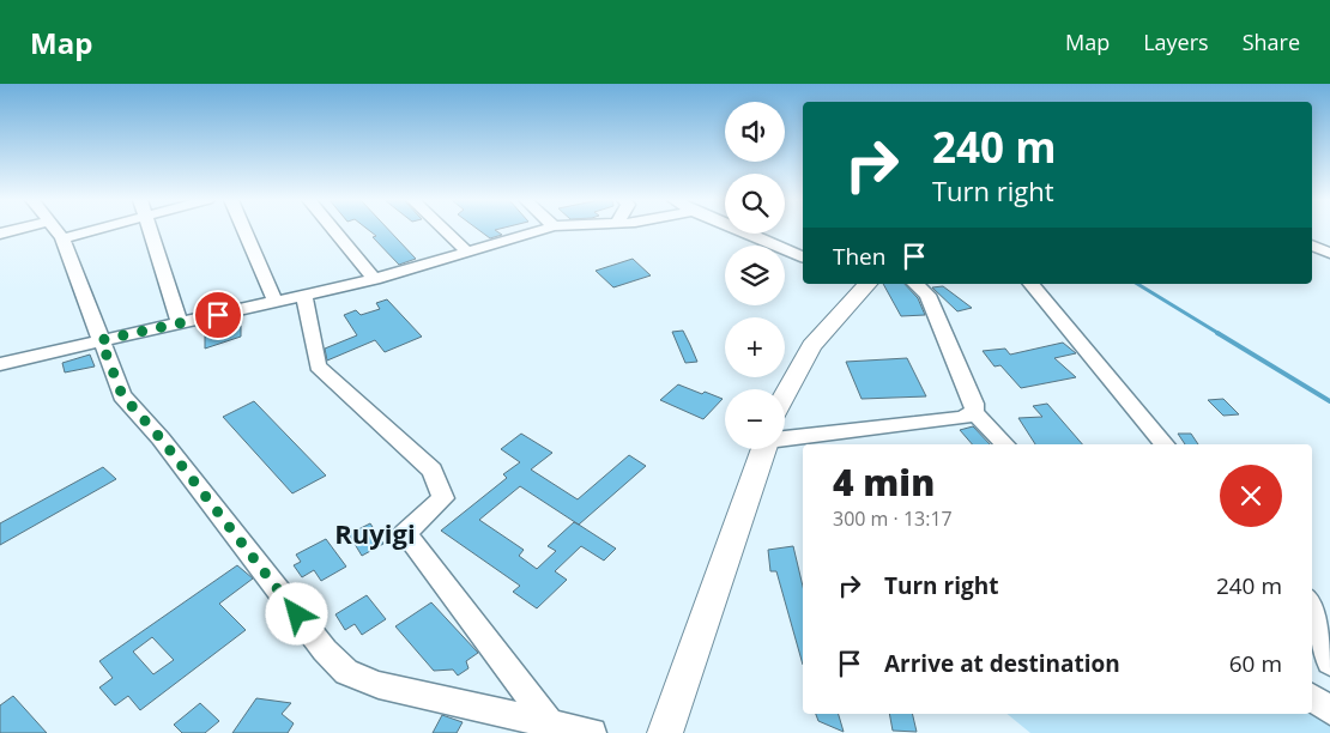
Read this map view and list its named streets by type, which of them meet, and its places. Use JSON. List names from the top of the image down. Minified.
{"districts":["Ruyigi"],"page":{"header":"Map","nav":["Map","Layers","Share"],"map_buttons":["+","−"],"turn":["240 m","Turn right"],"then":"Then","heading":["4 min","300 m · 13:17"],"list":[{"name":"Turn right","value":"240 m"},{"name":"Arrive at destination","value":"60 m"}]}}
